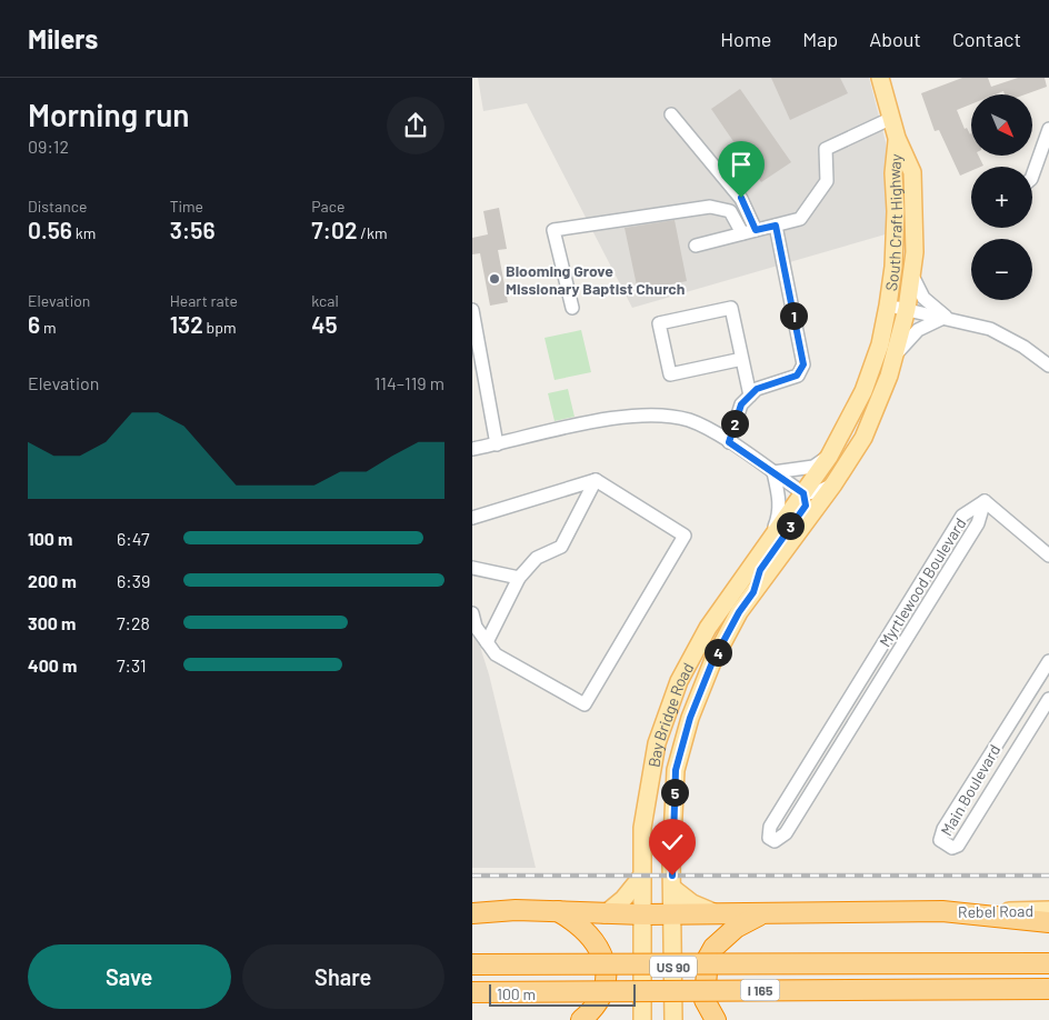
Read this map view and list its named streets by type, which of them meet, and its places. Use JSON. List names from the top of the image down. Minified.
{"streets":{"highway":["I 165"],"main road":["South Craft Highway","Bay Bridge Road","Rebel Road","US 90"],"street":["Myrtlewood Boulevard","Main Boulevard"]},"crossings":[["South Craft Highway","Bay Bridge Road"],["Bay Bridge Road","US 90"]],"places":["Blooming Grove Missionary Baptist Church"],"scale_bar":"100 m","north":"bottom right","page":{"header":"Milers","nav":["Home","Map","About","Contact"],"heading":["Morning run","09:12"],"map_buttons":["+","−"],"stats":[["Distance","0.56 km"],["Time","3:56"],["Pace","7:02 /km"],["Elevation","6 m"],["Heart rate","132 bpm"],["kcal","45"]],"pins":["1","2","3","4","5"],"chart":["Elevation","114–119 m"],"list":[{"name":"100 m","note":"6:47"},{"name":"200 m","note":"6:39"},{"name":"300 m","note":"7:28"},{"name":"400 m","note":"7:31"}],"buttons":["Save","Share"],"scale":"100 m"}}
